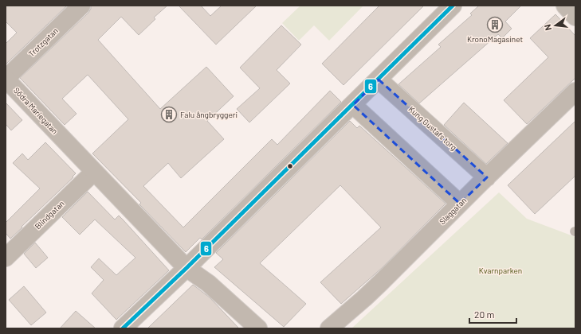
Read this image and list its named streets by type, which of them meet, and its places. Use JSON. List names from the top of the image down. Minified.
{"streets":{"street":["Trotzgatan","Södra Mariegatan","Kung Gustafs torg","Slaggatan","Blindgatan"]},"crossings":[["Trotzgatan","Södra Mariegatan"],["Södra Mariegatan","Blindgatan"],["Kung Gustafs torg","Slaggatan"]],"parks":["Kvarnparken"],"places":{"building":["KronoMagasinet","Falu ångbryggeri"]},"lines":["transit line 6"],"scale_bar":"20 m","north":"left"}
